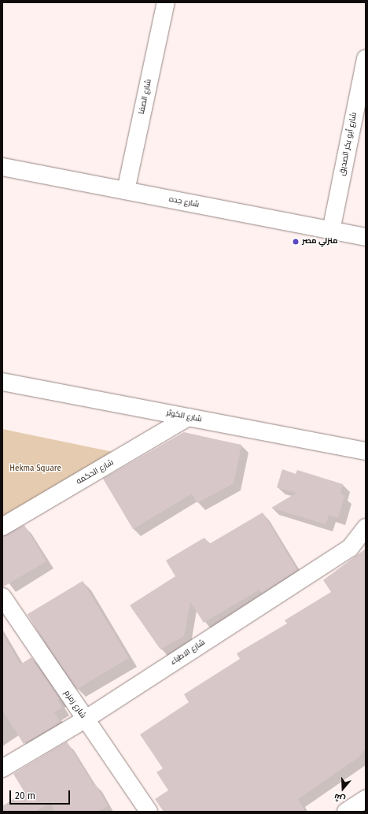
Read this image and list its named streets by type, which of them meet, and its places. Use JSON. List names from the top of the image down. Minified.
{"streets":{"street":["شارع الصفا","شارع أبو بكر الصديق","شارع جده","شارع الكوثر","شارع الحكمه","شارع الاطباء","شارع زمزم"]},"crossings":[["شارع الصفا","شارع جده"],["شارع أبو بكر الصديق","شارع جده"],["شارع الكوثر","شارع الحكمه"],["شارع الاطباء","شارع زمزم"]],"parks":["Hekma Square"],"places":["منزلي مصر"],"scale_bar":"20 m","north":"bottom"}
